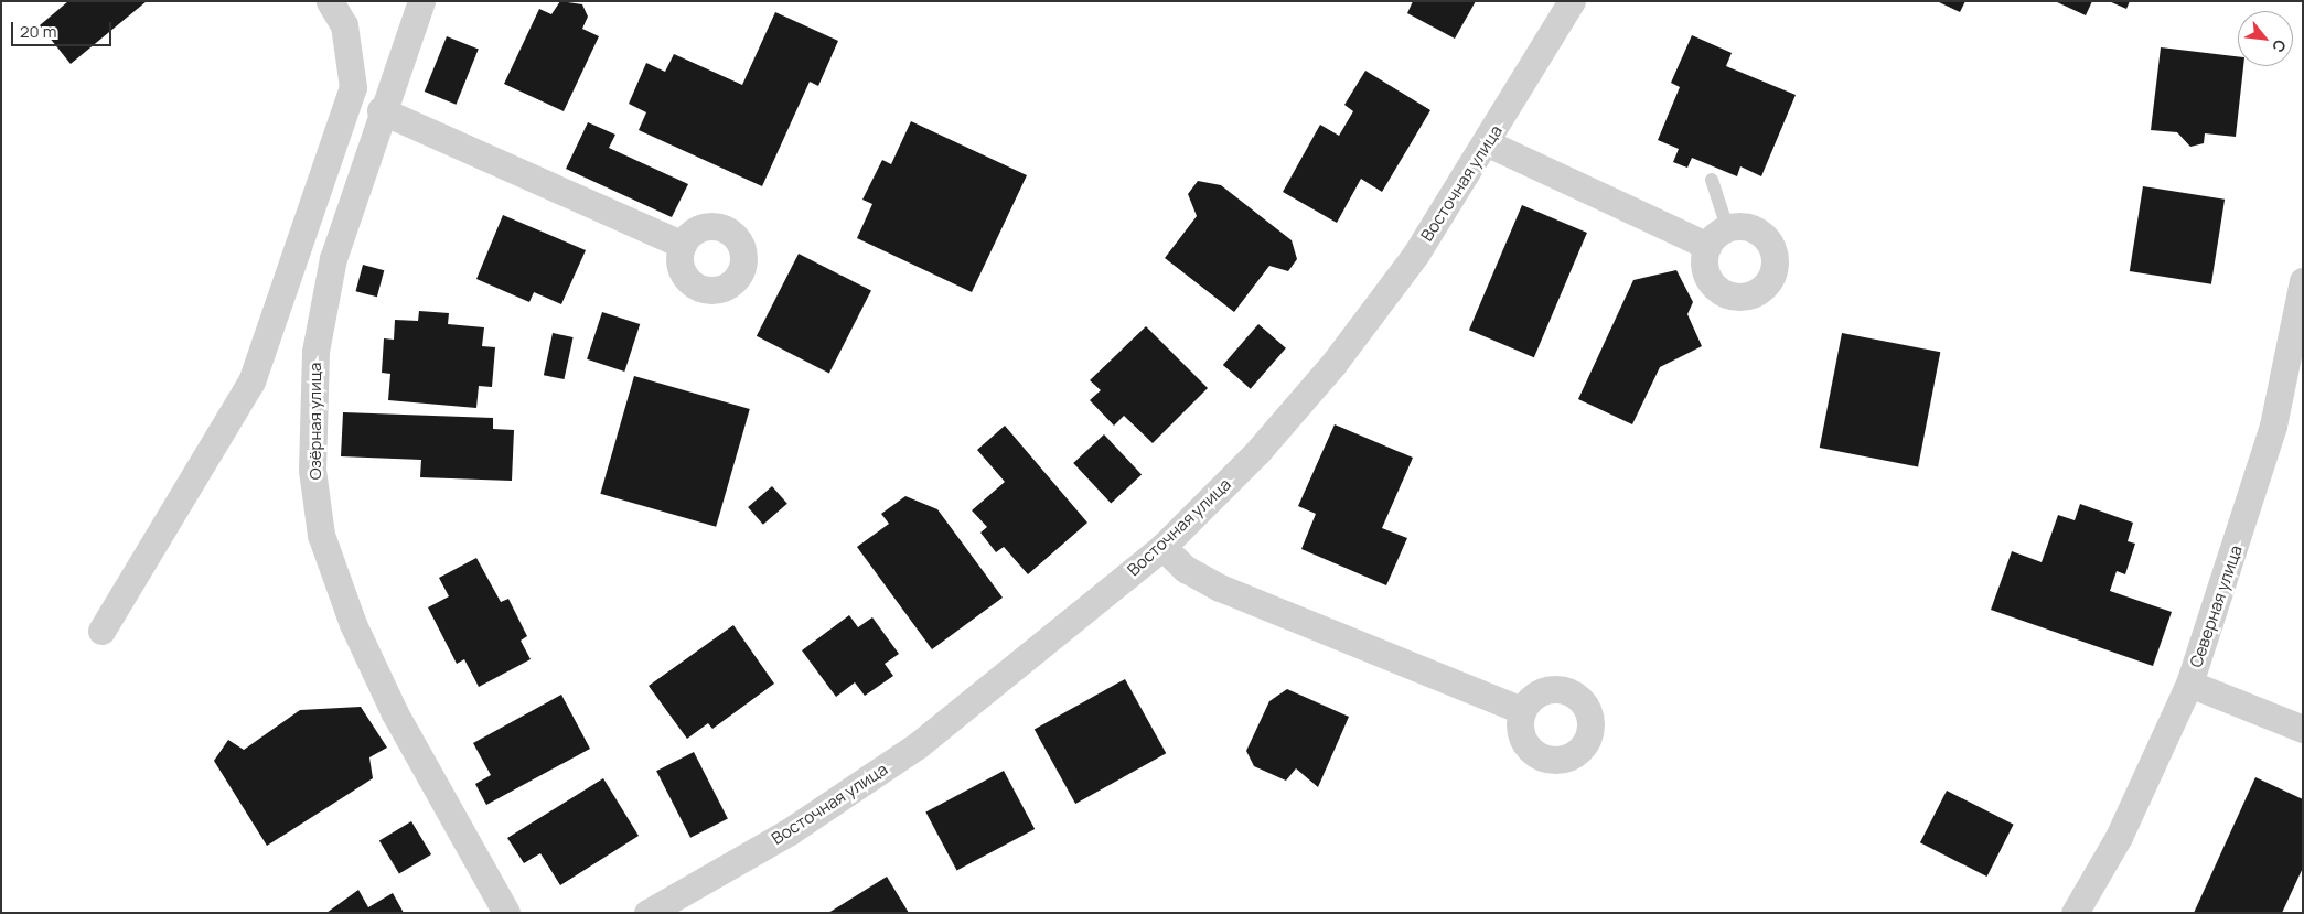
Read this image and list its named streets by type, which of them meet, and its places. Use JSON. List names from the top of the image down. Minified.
{"streets":{"street":["Восточная улица","Озёрная улица","Северная улица"]},"scale_bar":"20 m","north":"bottom right"}
